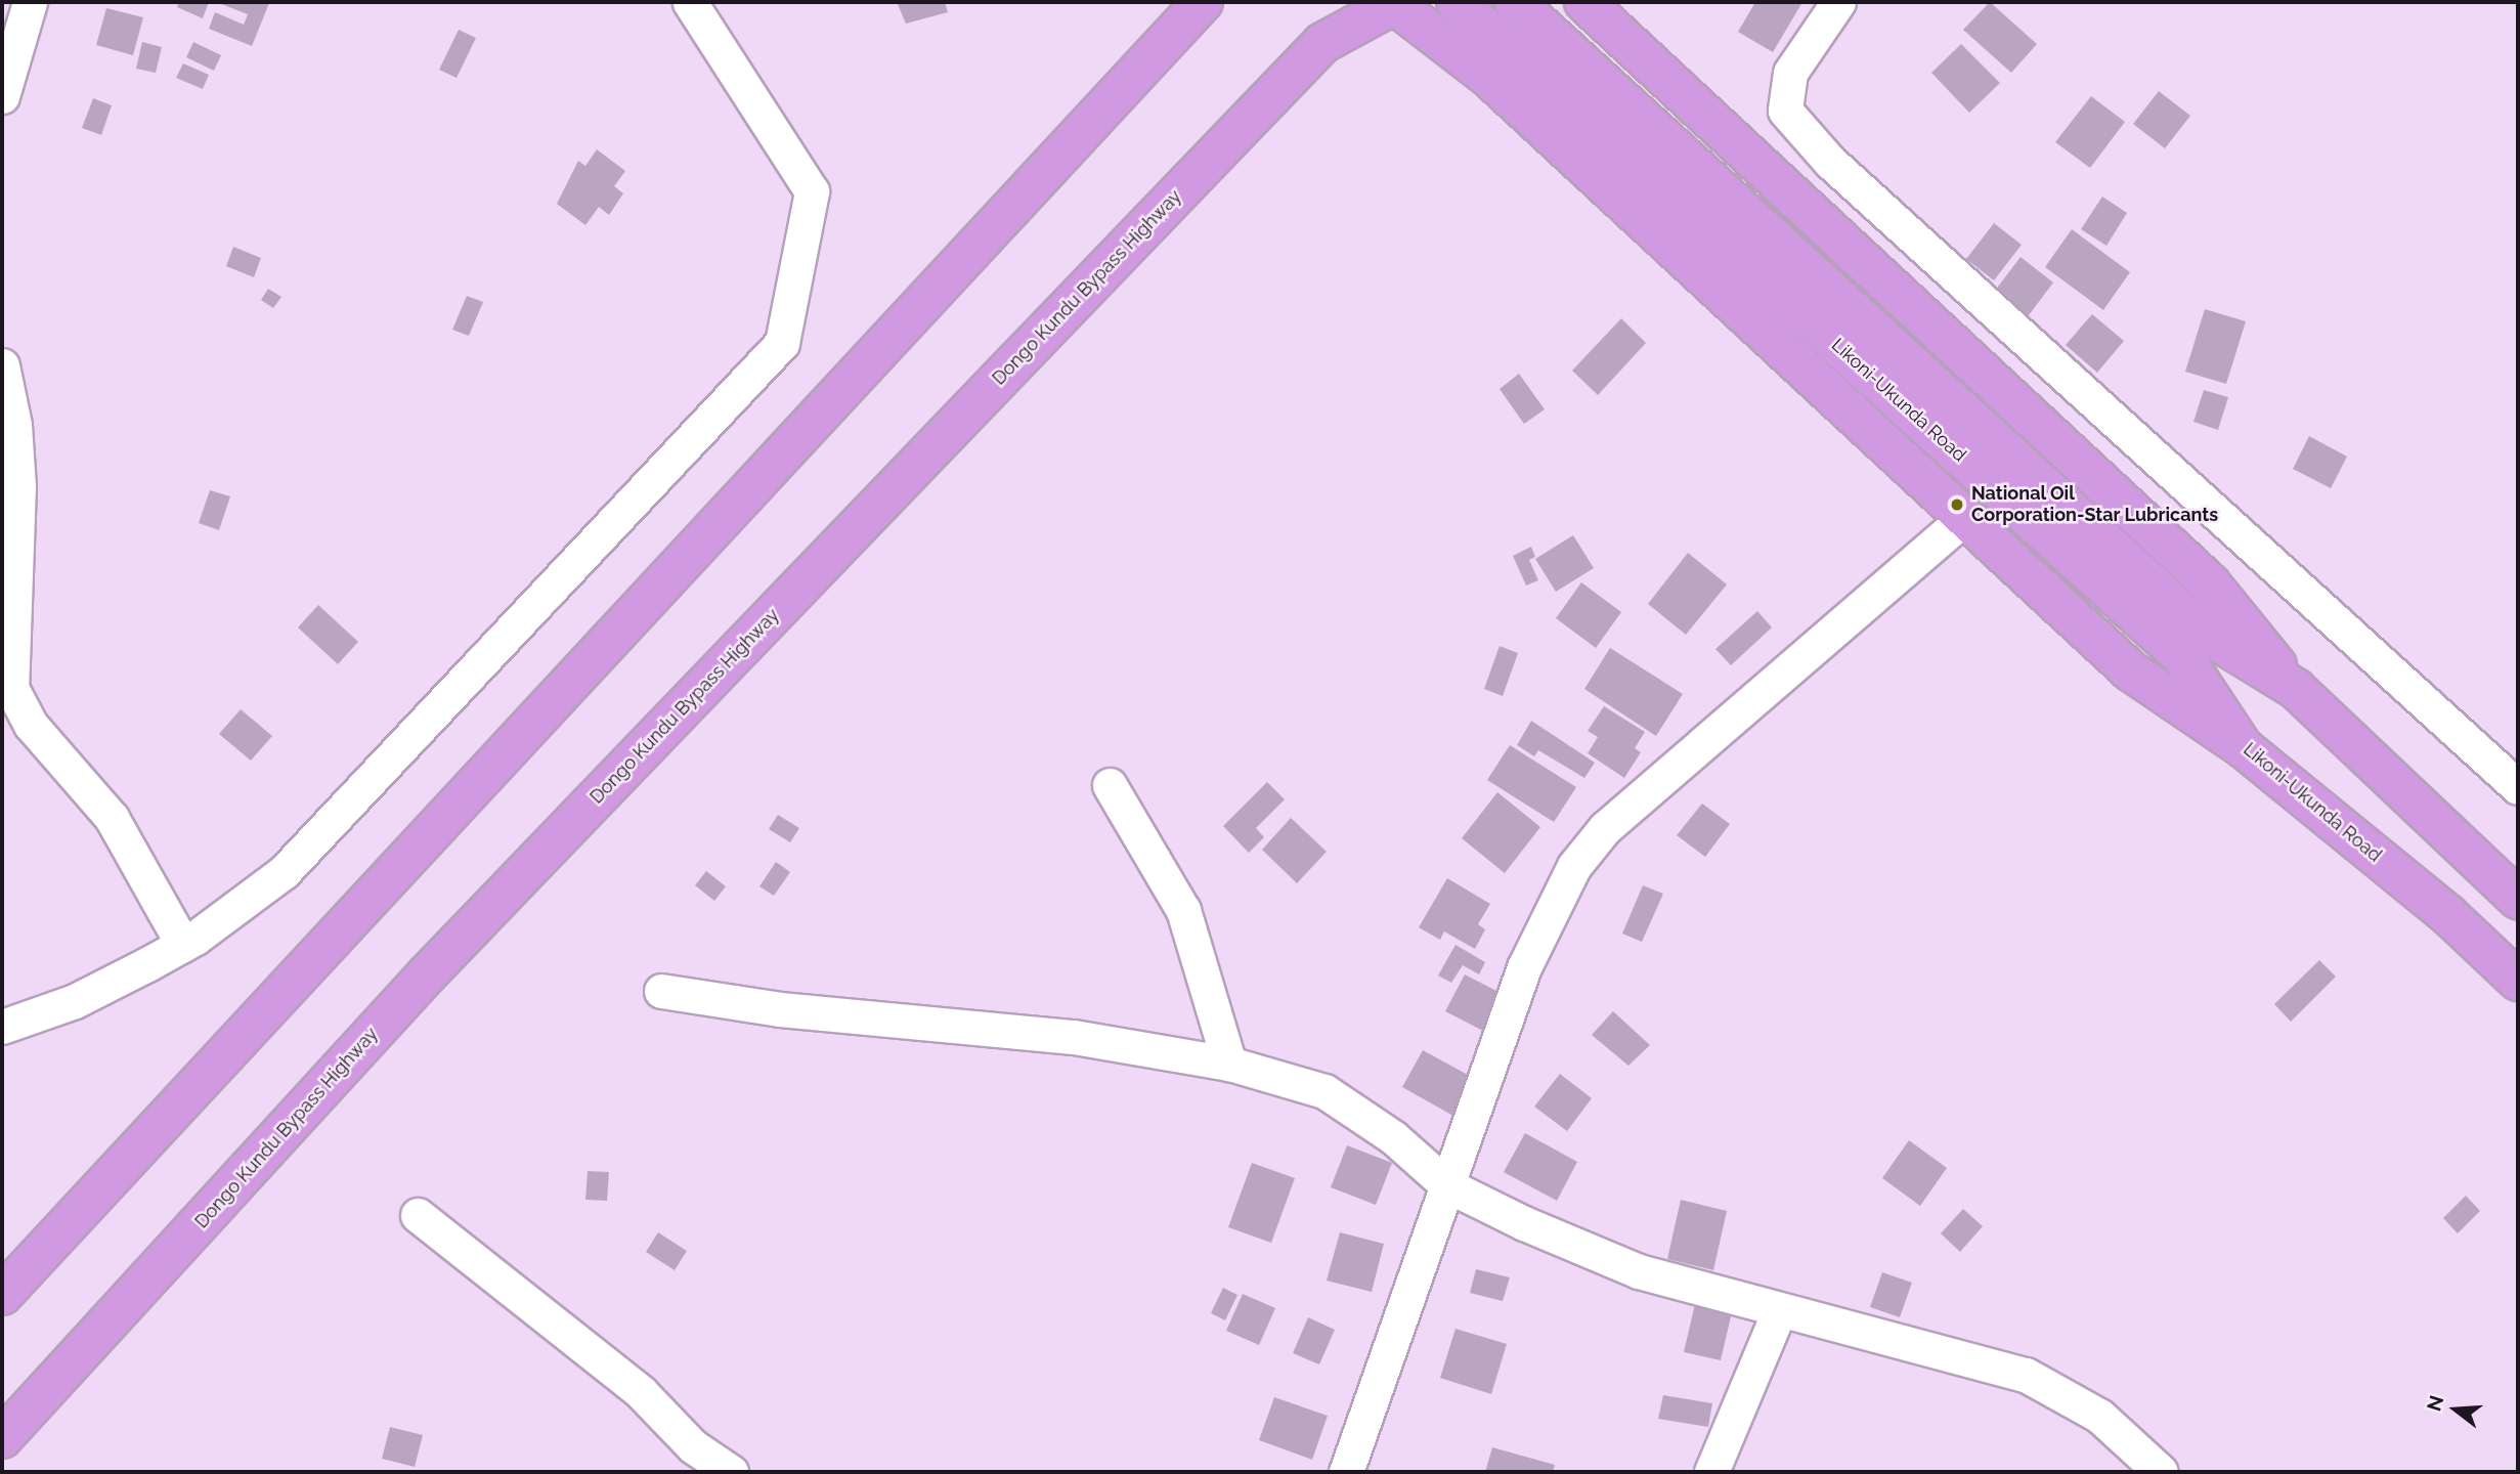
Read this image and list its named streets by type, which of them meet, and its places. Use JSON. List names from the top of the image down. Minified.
{"streets":{"highway":["Dongo Kundu Bypass Highway","Likoni-Ukunda Road"]},"places":["National Oil Corporation-Star Lubricants"],"north":"left"}
